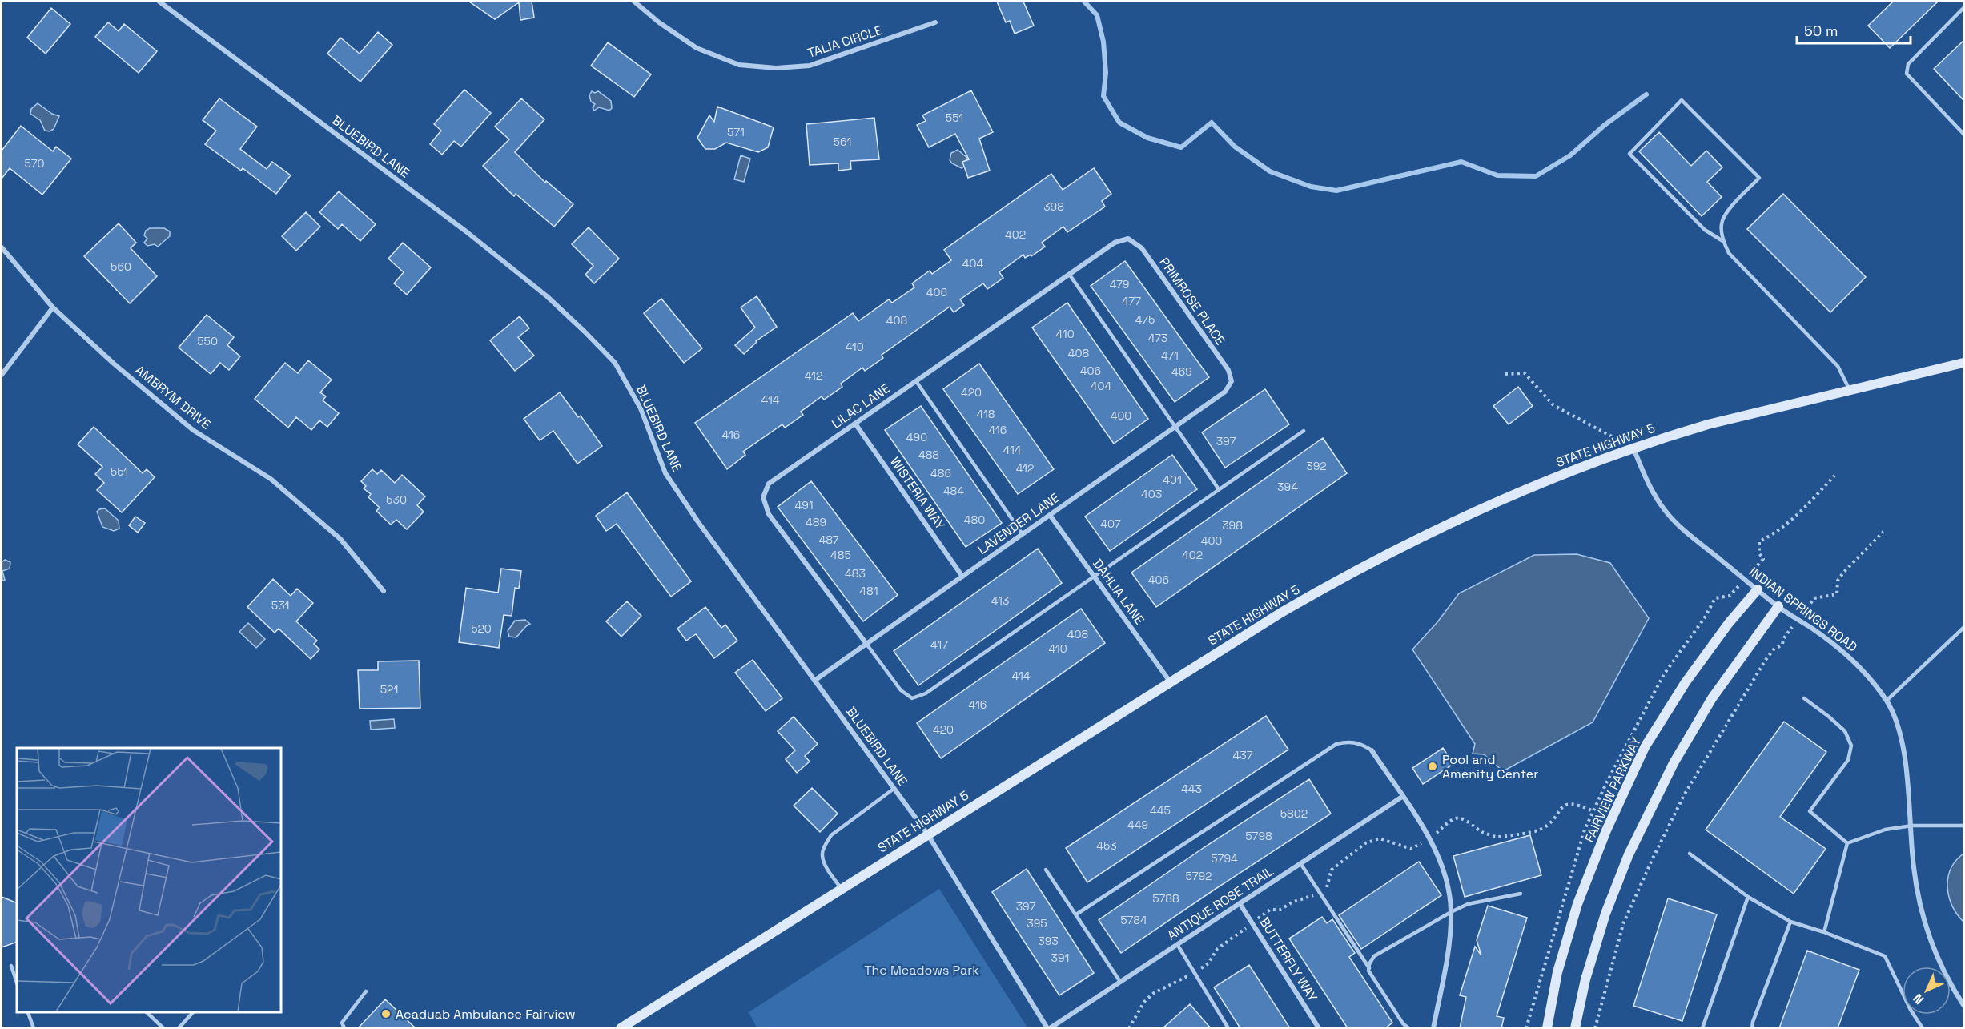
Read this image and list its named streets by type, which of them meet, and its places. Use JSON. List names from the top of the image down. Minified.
{"streets":{"main road":["STATE HIGHWAY 5","FAIRVIEW PARKWAY"],"street":["TALIA CIRCLE","BLUEBIRD LANE","PRIMROSE PLACE","AMBRYM DRIVE","LILAC LANE","WISTERIA WAY","LAVENDER LANE","DAHLIA LANE","INDIAN SPRINGS ROAD","ANTIQUE ROSE TRAIL","BUTTERFLY WAY"]},"crossings":[["BLUEBIRD LANE","STATE HIGHWAY 5"],["BLUEBIRD LANE","LAVENDER LANE"],["BLUEBIRD LANE","ANTIQUE ROSE TRAIL"],["PRIMROSE PLACE","LILAC LANE"],["PRIMROSE PLACE","LAVENDER LANE"],["LILAC LANE","WISTERIA WAY"],["LILAC LANE","LAVENDER LANE"],["STATE HIGHWAY 5","DAHLIA LANE"],["STATE HIGHWAY 5","INDIAN SPRINGS ROAD"],["WISTERIA WAY","LAVENDER LANE"],["LAVENDER LANE","DAHLIA LANE"],["INDIAN SPRINGS ROAD","FAIRVIEW PARKWAY"],["ANTIQUE ROSE TRAIL","BUTTERFLY WAY"]],"parks":["The Meadows Park"],"places":["Pool and Amenity Center","Acaduab Ambulance Fairview"],"house_numbers":["551","571","561","570","398","402","404","560","479","406","477","475","408","410","473","550","410","408","471","406","469","412","404","420","414","418","400","416","416","490","397","414","488","392","412","551","486","401","394","484","403","530","491","480","489","407","398","487","400","485","402","483","406","481","413","531","520","408","417","410","414","521","416","420","437","443","445","5802","449","5798","453","5794","5792","5788","397","5784","395","393","391"],"scale_bar":"50 m","north":"bottom left"}
